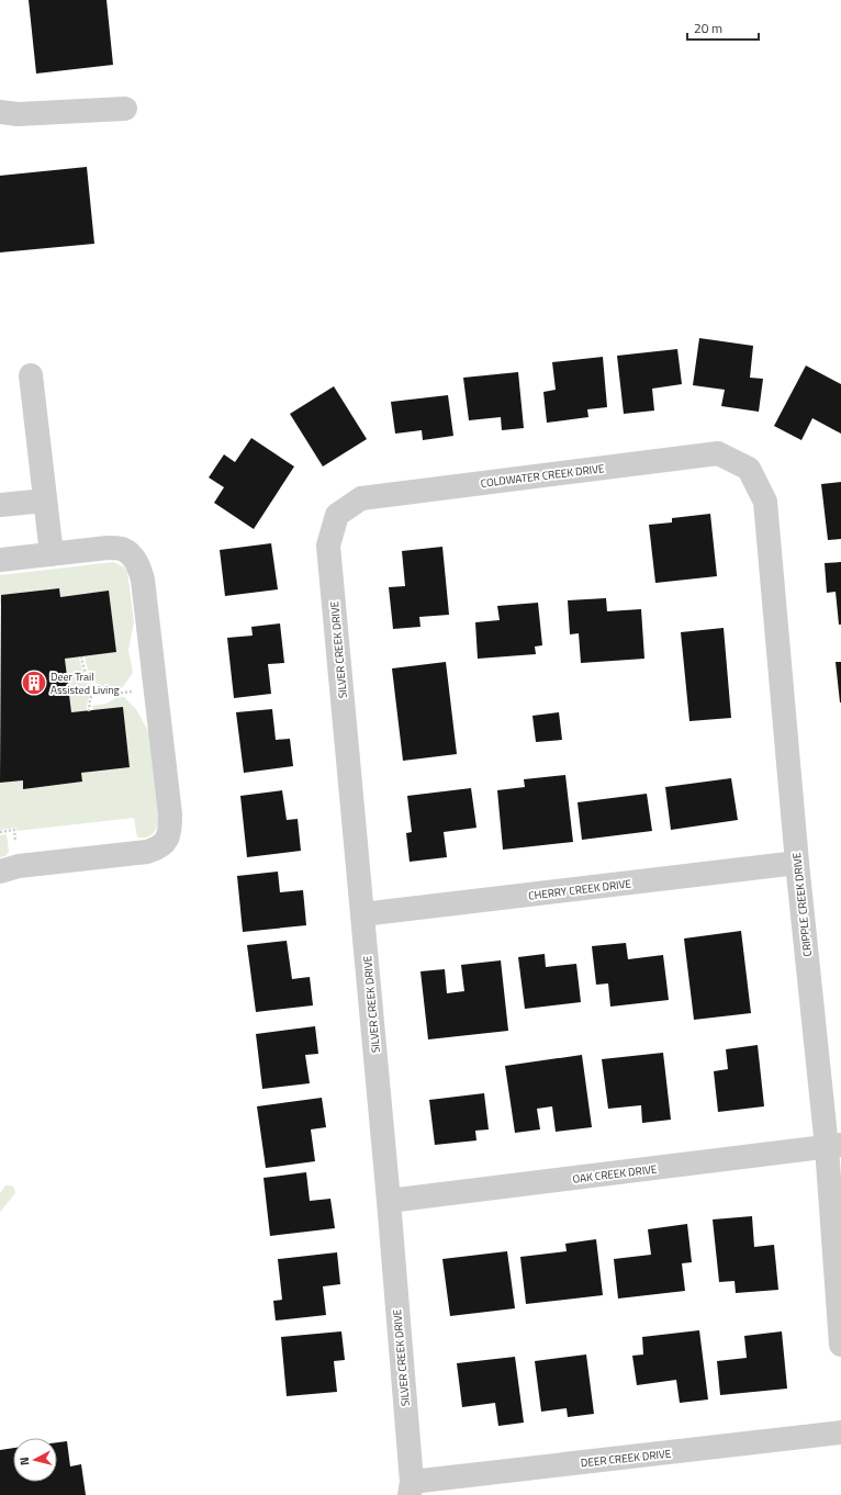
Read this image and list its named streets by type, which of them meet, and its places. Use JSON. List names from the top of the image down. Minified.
{"streets":{"street":["COLDWATER CREEK DRIVE","SILVER CREEK DRIVE","CHERRY CREEK DRIVE","CRIPPLE CREEK DRIVE","OAK CREEK DRIVE","DEER CREEK DRIVE"]},"crossings":[["COLDWATER CREEK DRIVE","SILVER CREEK DRIVE"],["COLDWATER CREEK DRIVE","CRIPPLE CREEK DRIVE"],["SILVER CREEK DRIVE","CHERRY CREEK DRIVE"],["SILVER CREEK DRIVE","OAK CREEK DRIVE"],["SILVER CREEK DRIVE","DEER CREEK DRIVE"],["CHERRY CREEK DRIVE","CRIPPLE CREEK DRIVE"],["CRIPPLE CREEK DRIVE","OAK CREEK DRIVE"]],"places":{"building":["Deer Trail Assisted Living"]},"scale_bar":"20 m","north":"left"}
